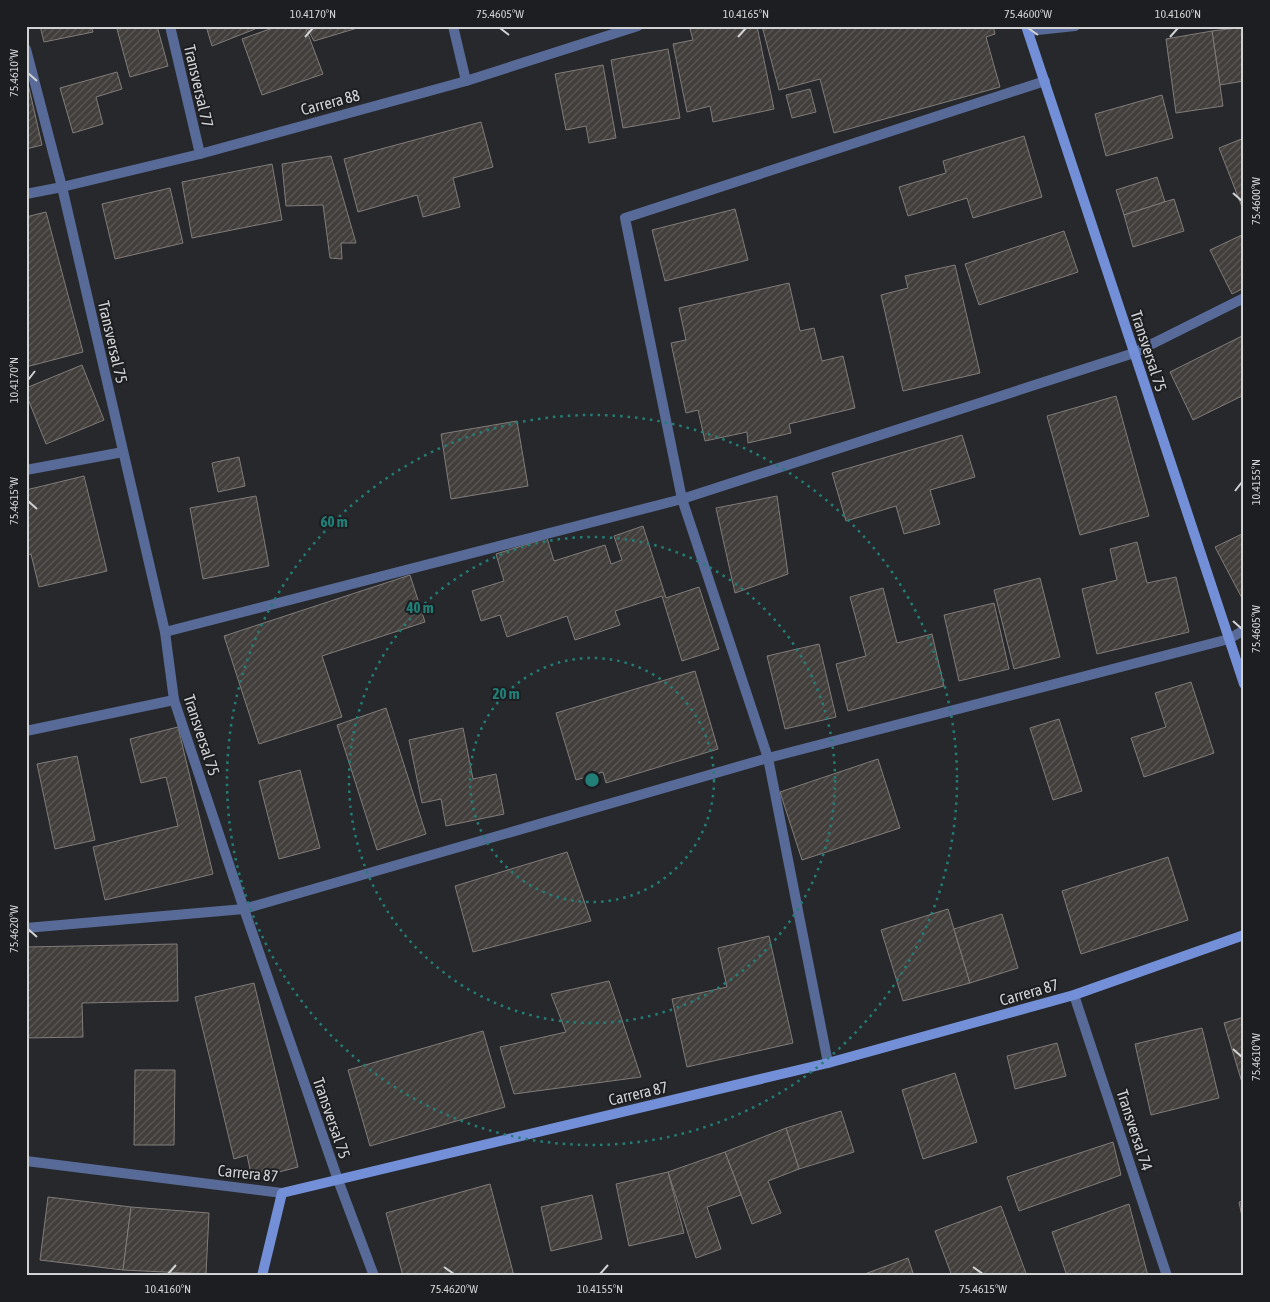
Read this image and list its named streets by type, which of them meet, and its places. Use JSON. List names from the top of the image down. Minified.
{"streets":{"street":["Transversal 77","Carrera 88","Transversal 75","Carrera 87","Transversal 74"]},"crossings":[["Transversal 77","Carrera 88"],["Carrera 88","Transversal 75"],["Transversal 75","Carrera 87"],["Carrera 87","Transversal 74"]],"coordinates":["10.4170°N","75.4605°W","10.4165°N","75.4600°W","10.4160°N","75.4610°W","10.4155°N","75.4615°W","75.4620°W"],"rings":["60 m","40 m","20 m"]}
